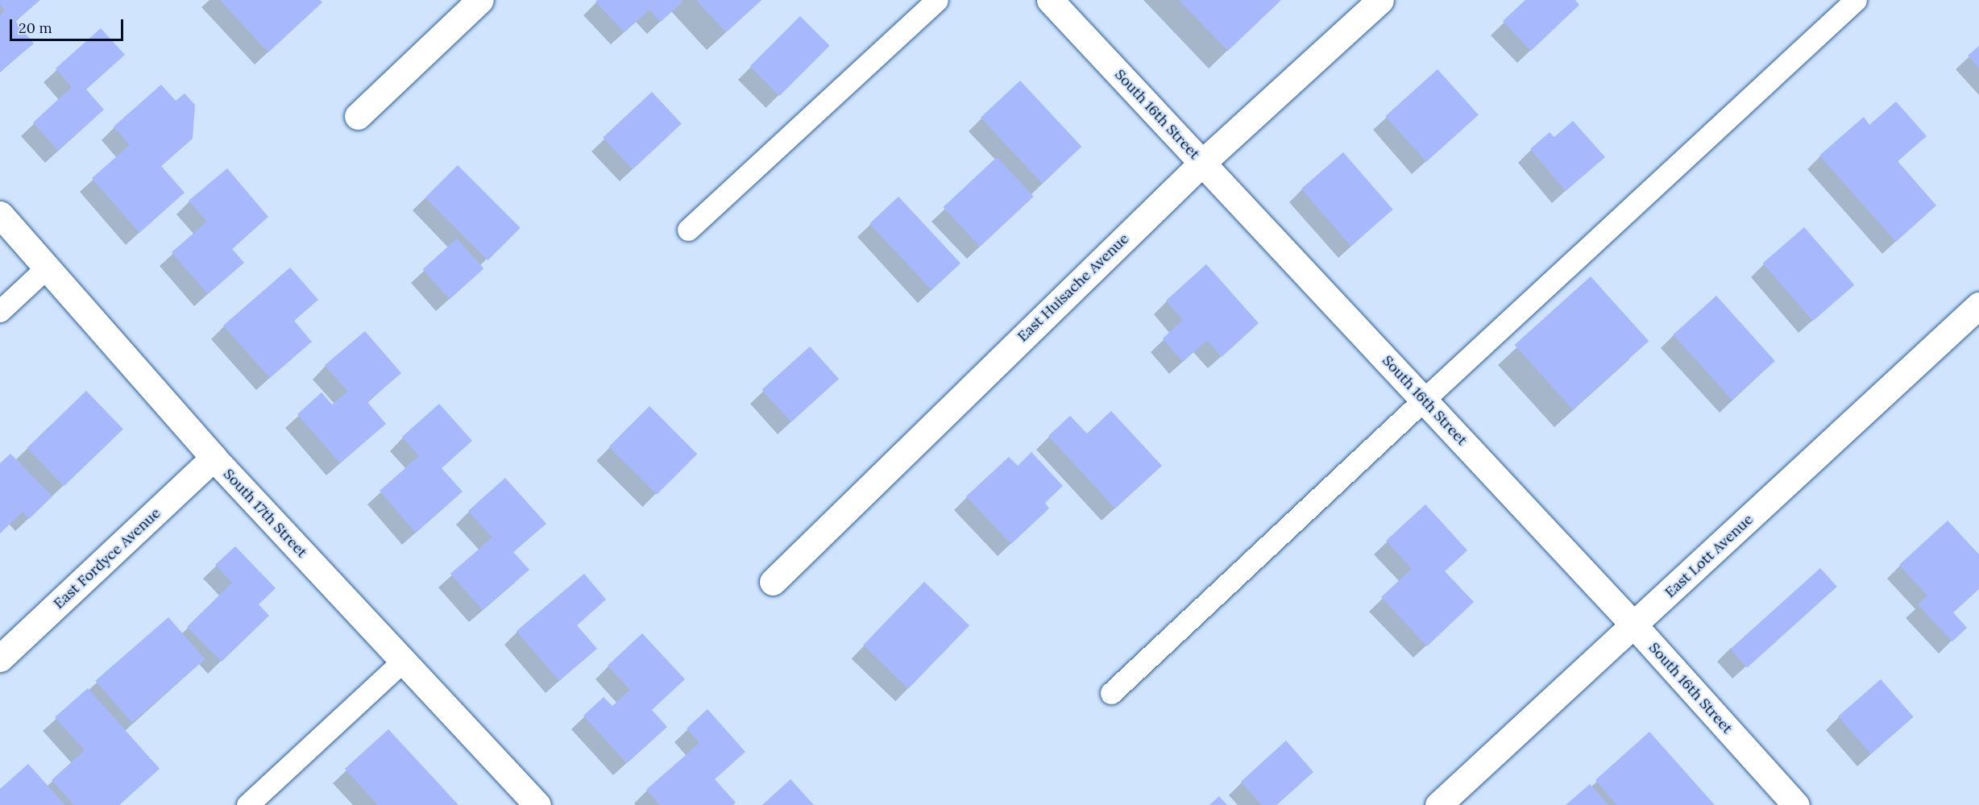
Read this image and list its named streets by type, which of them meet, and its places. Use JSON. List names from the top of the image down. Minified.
{"streets":{"street":["South 16th Street","East Huisache Avenue","South 17th Street","East Lott Avenue","East Fordyce Avenue"]},"crossings":[["South 16th Street","East Huisache Avenue"],["South 16th Street","East Lott Avenue"],["South 17th Street","East Fordyce Avenue"]],"scale_bar":"20 m"}
